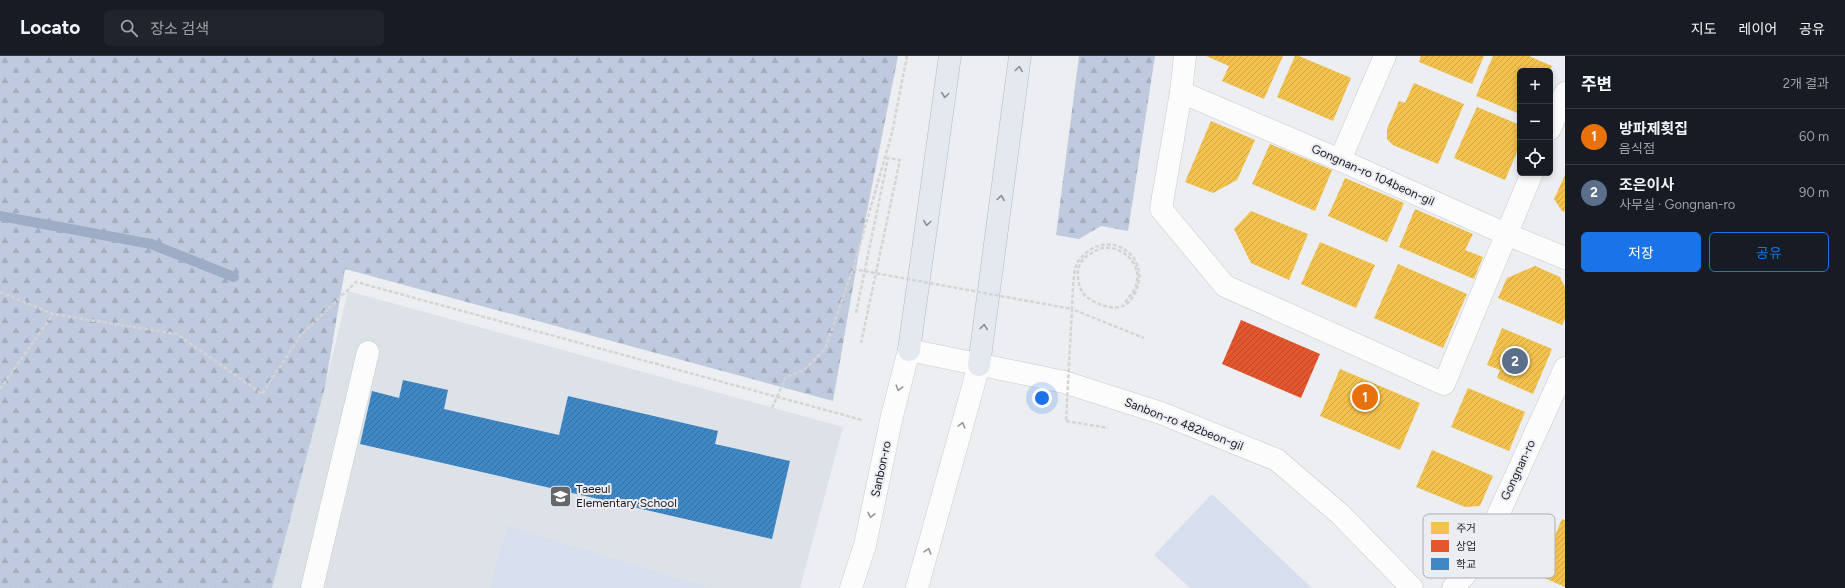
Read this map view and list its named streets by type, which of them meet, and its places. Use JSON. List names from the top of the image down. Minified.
{"streets":{"street":["Gongnan-ro 104beon-gil","Sanbon-ro 482beon-gil","Sanbon-ro","Gongnan-ro"]},"crossings":[["Sanbon-ro 482beon-gil","Sanbon-ro"]],"places":{"school or university":["Taeeul Elementary School"]},"legend":["주거","상업","학교"],"page":{"header":"Locato","search":"장소 검색","nav":["지도","레이어","공유"],"heading":["주변","2개 결과"],"map_buttons":["+","−"],"list":[{"mark":"1","name":"방파제횟집","note":"음식점","value":"60 m"},{"mark":"2","name":"조은이사","note":"사무실 · Gongnan-ro","value":"90 m"}],"buttons":["저장","공유"],"pins":["2","1"]}}
